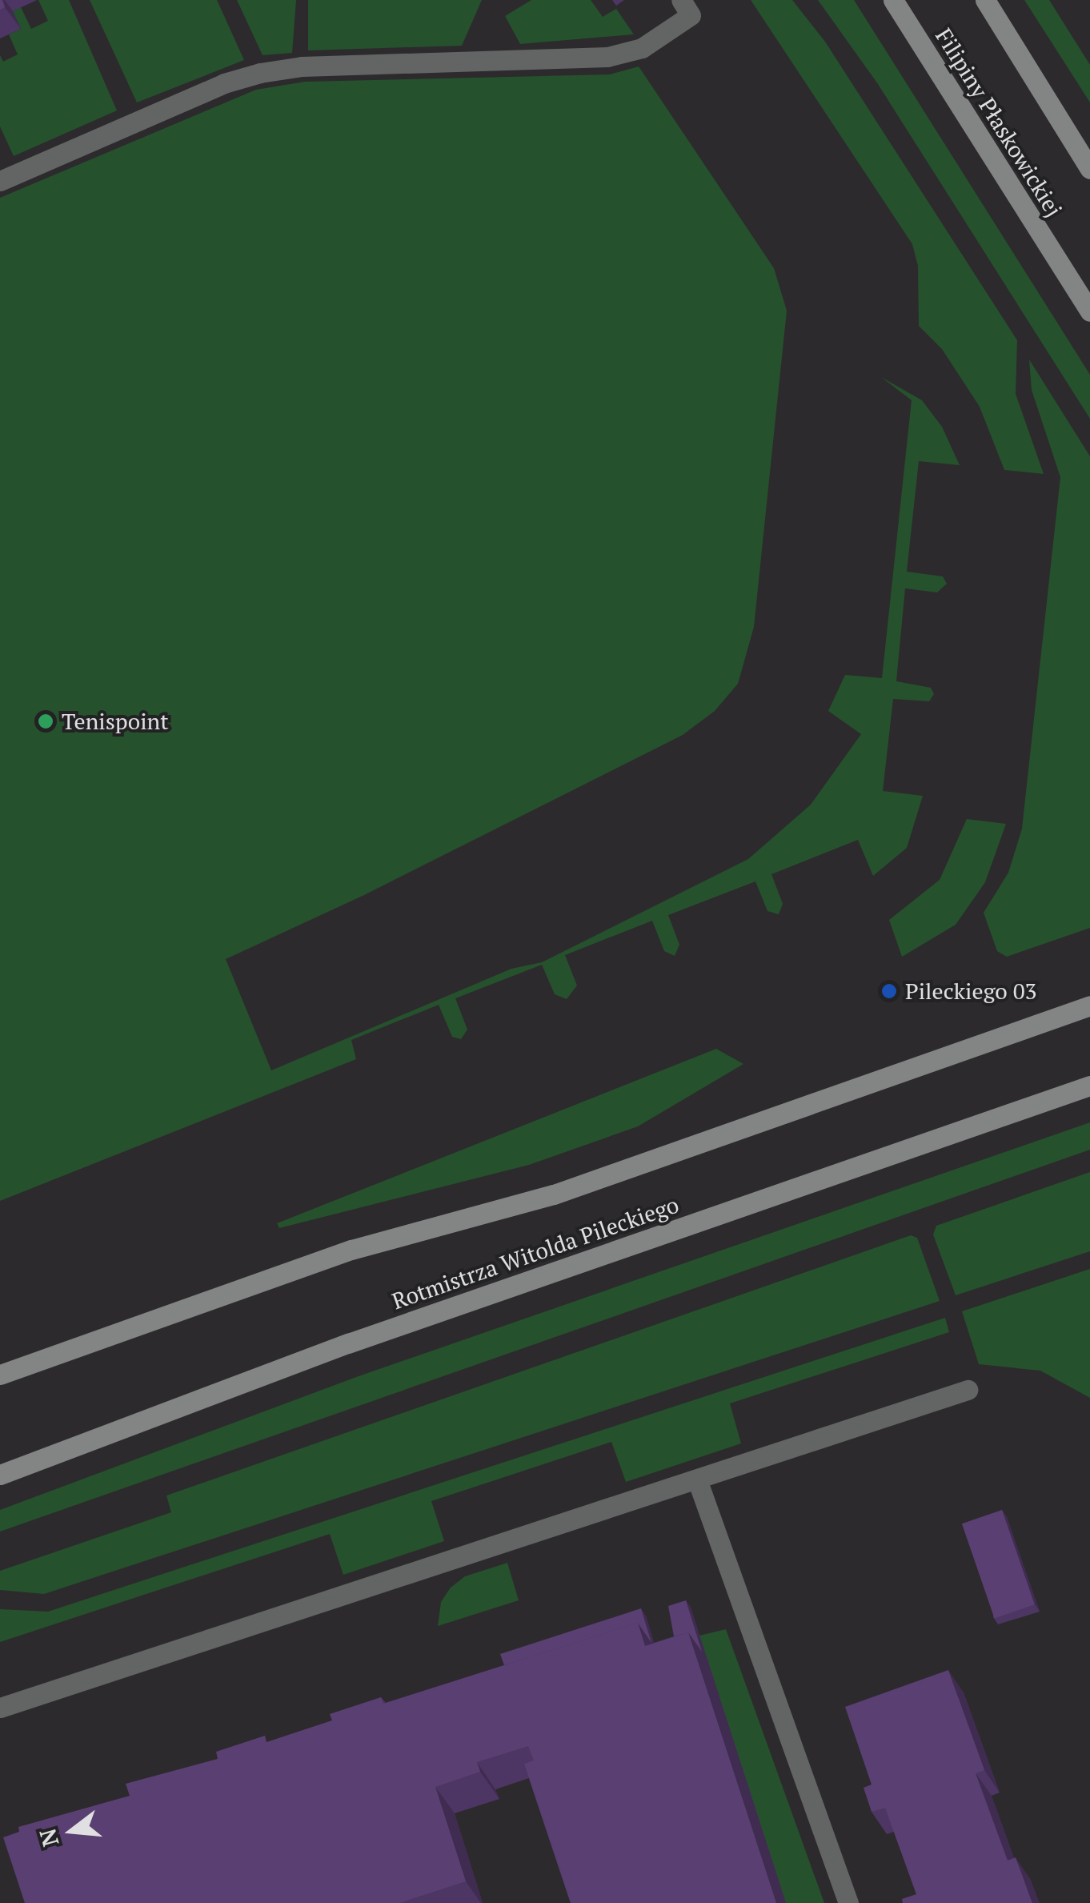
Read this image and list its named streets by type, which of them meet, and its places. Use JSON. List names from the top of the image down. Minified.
{"streets":{"main road":["Filipiny Płaskowickiej","Rotmistrza Witolda Pileckiego"]},"places":["Tenispoint","Pileckiego 03"],"north":"left"}
